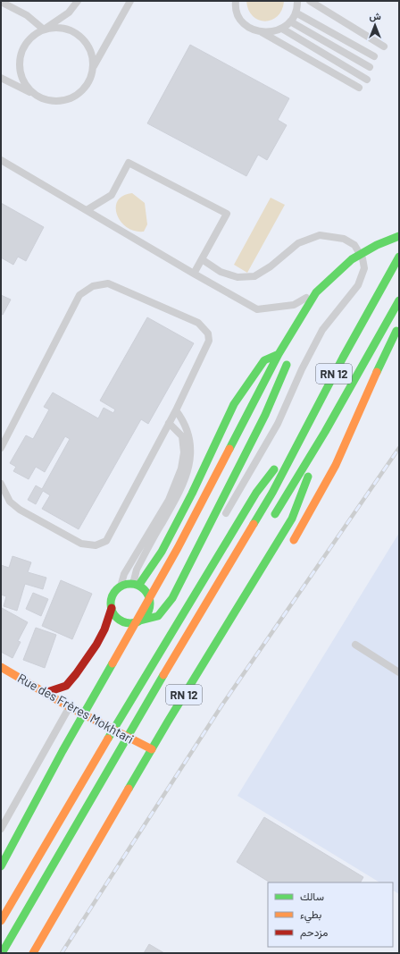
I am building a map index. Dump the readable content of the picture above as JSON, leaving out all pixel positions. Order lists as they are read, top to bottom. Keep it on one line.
{"streets":{"main road":["RN 12","Rue des Frères Mokhtari"]},"crossings":[["RN 12","Rue des Frères Mokhtari"]],"legend":["سالك","بطيء","مزدحم"],"north":"top"}
